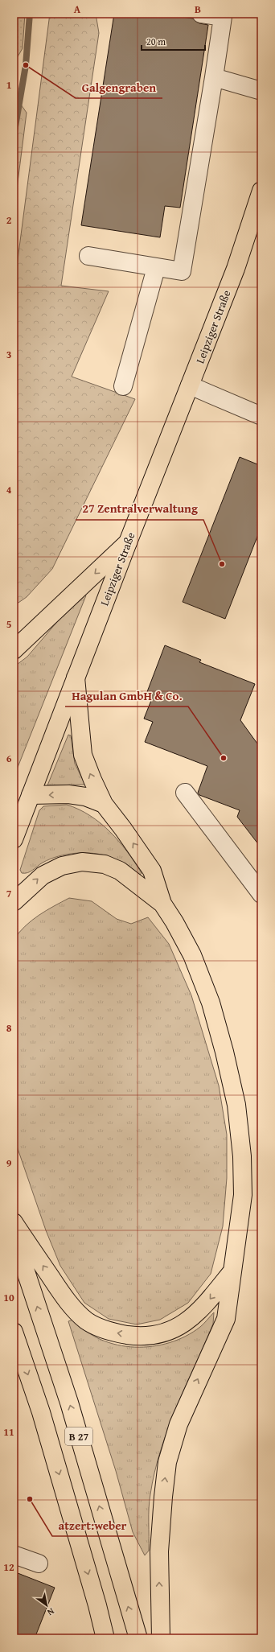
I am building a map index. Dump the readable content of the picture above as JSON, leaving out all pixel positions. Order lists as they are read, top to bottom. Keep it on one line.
{"streets":{"main road":["Leipziger Straße","B 27"]},"places":["Galgengraben","27 Zentralverwaltung","Hagulan GmbH & Co.","atzert:weber"],"scale_bar":"20 m","north":"bottom right","grid":{"columns":["A","B"],"rows":["1","2","3","4","5","6","7","8","9","10","11","12"]}}
